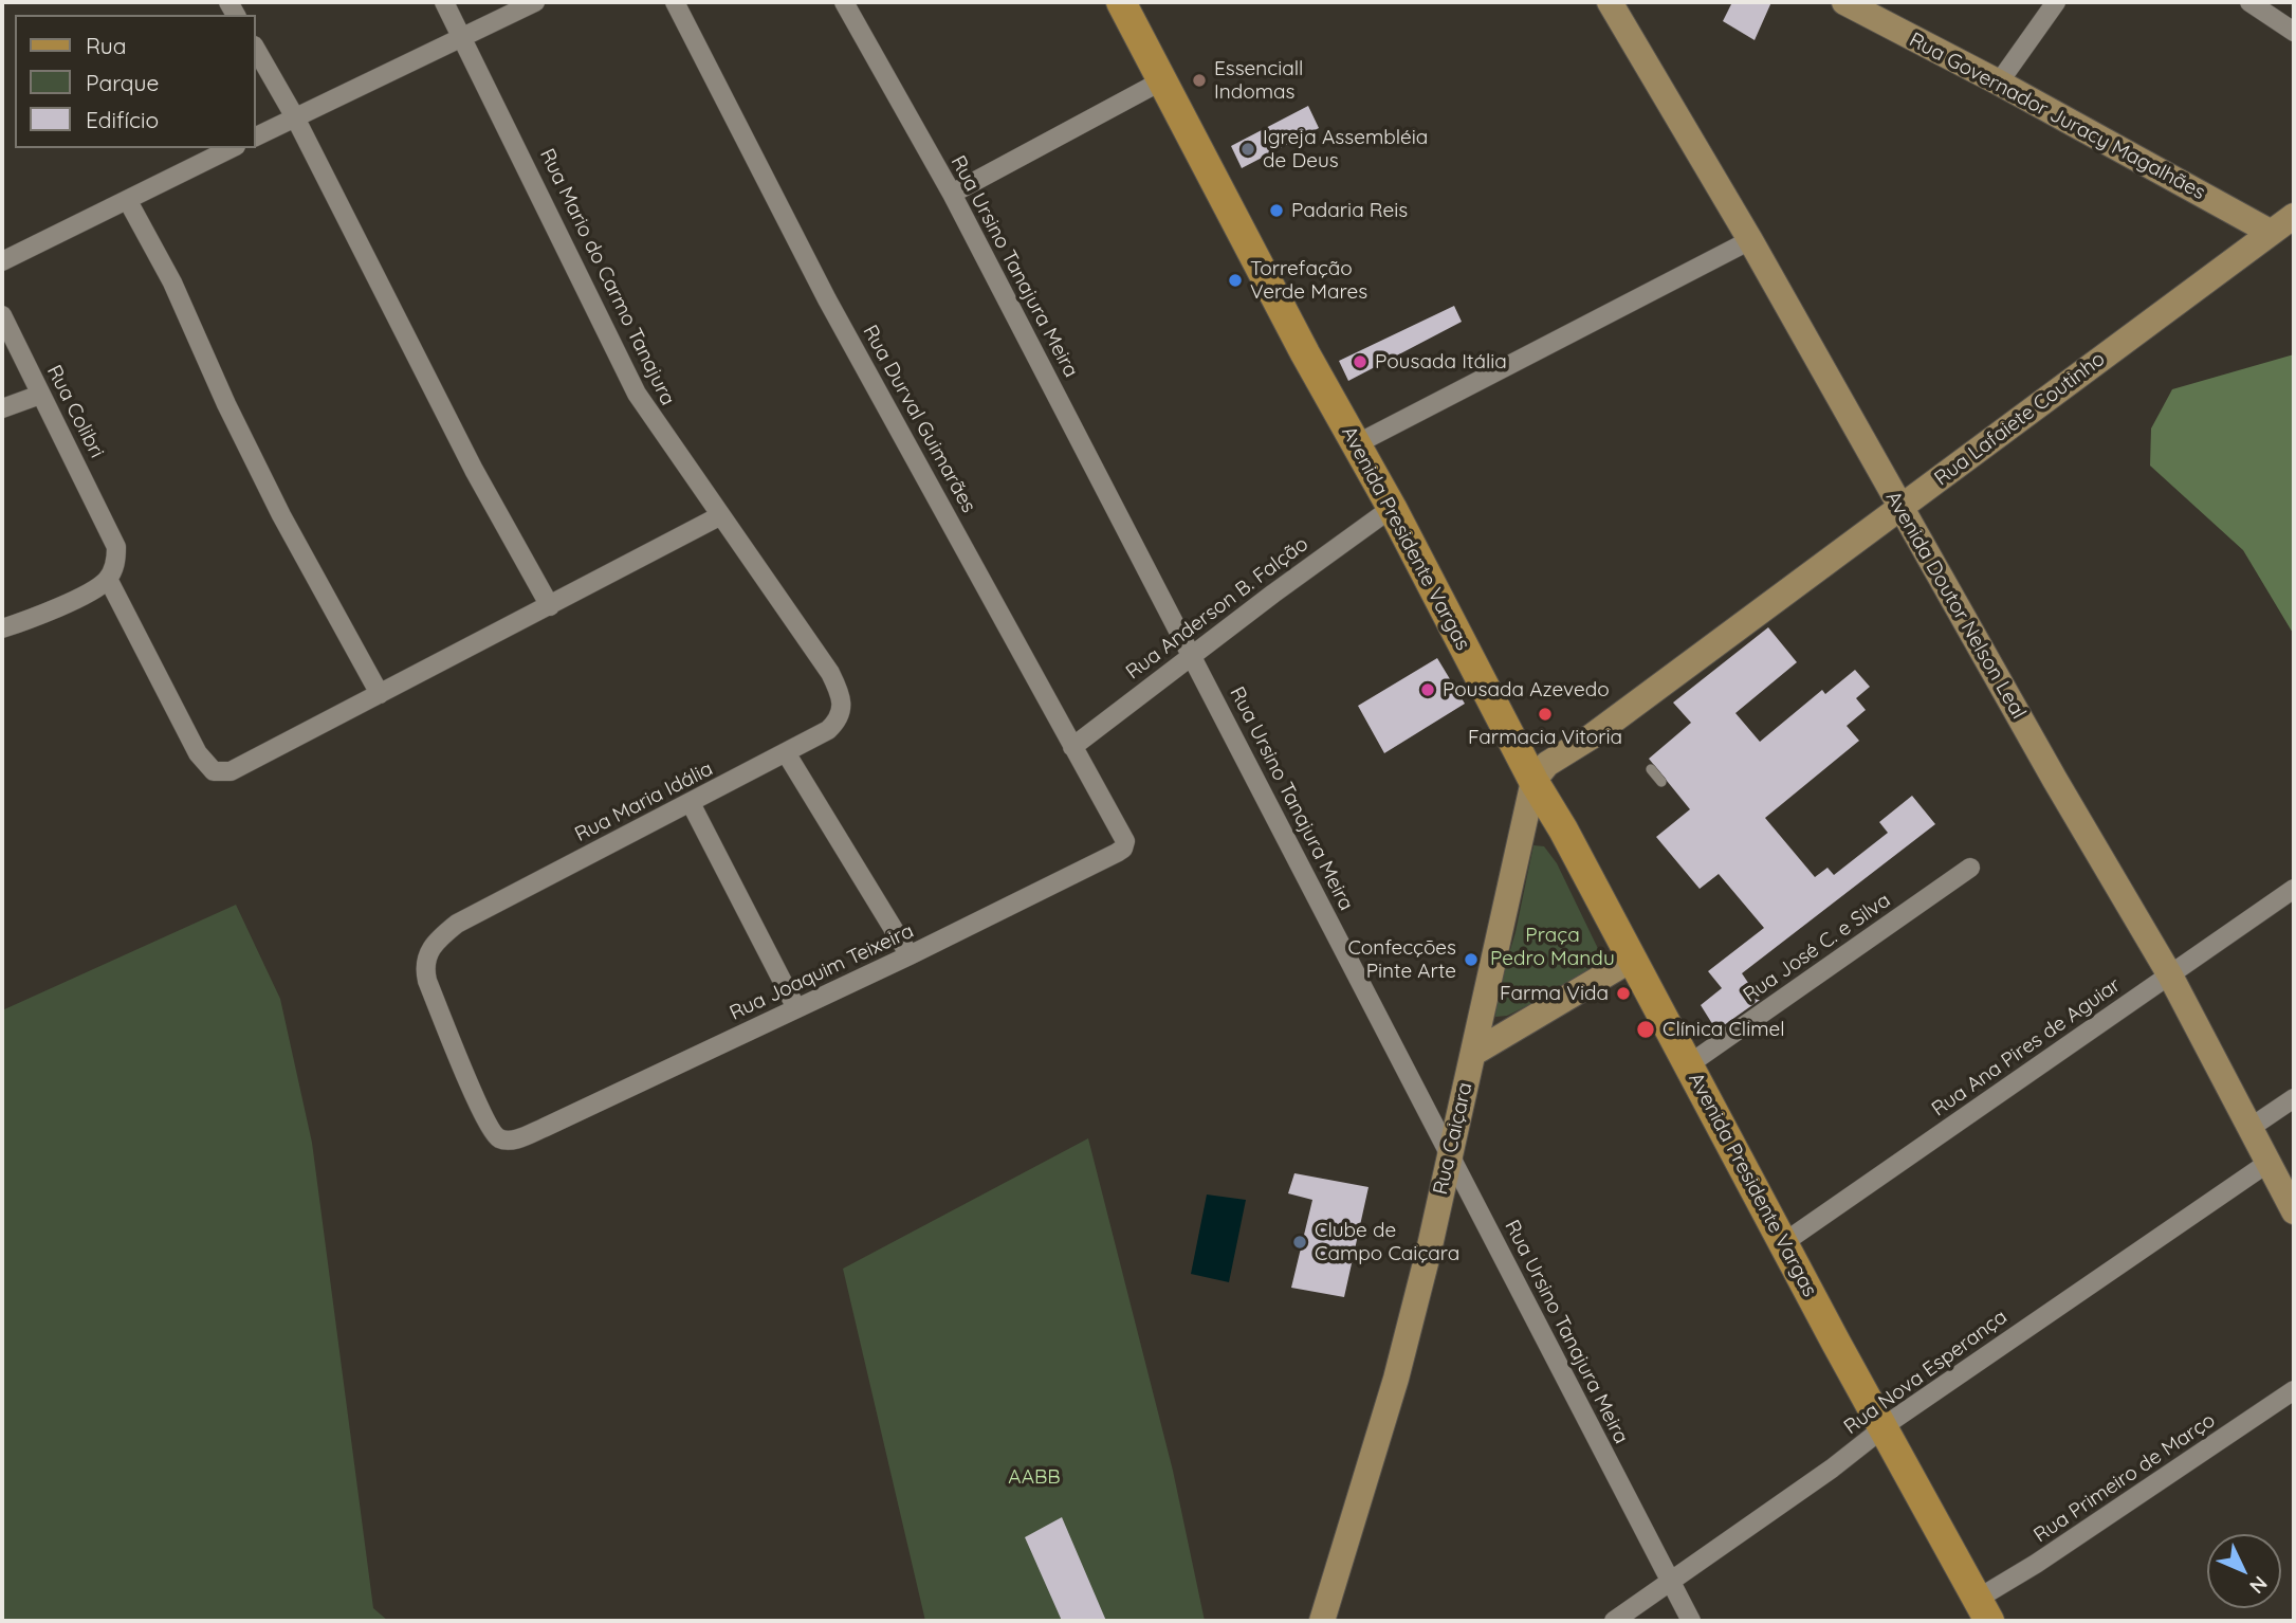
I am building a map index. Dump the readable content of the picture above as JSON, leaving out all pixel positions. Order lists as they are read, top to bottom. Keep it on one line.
{"streets":{"main road":["Avenida Presidente Vargas"],"street":["Rua Governador Juracy Magalhães","Rua Ursino Tanajura Meira","Rua Mario do Carmo Tanajura","Rua Colibri","Rua Durval Guimarães","Rua Lafaiete Coutinho","Avenida Doutor Nelson Leal","Rua Anderson B. Falção","Rua Maria Idália","Rua José C. e Silva","Rua Joaquim Teixeira","Rua Ana Pires de Aguiar","Rua Caiçara","Rua Nova Esperança","Rua Primeiro de Março"]},"crossings":[["Rua Governador Juracy Magalhães","Rua Lafaiete Coutinho"],["Rua Ursino Tanajura Meira","Rua Anderson B. Falção"],["Rua Ursino Tanajura Meira","Rua Caiçara"],["Rua Ursino Tanajura Meira","Rua Nova Esperança"],["Rua Mario do Carmo Tanajura","Rua Maria Idália"],["Rua Durval Guimarães","Rua Anderson B. Falção"],["Rua Durval Guimarães","Rua Joaquim Teixeira"],["Rua Lafaiete Coutinho","Avenida Presidente Vargas"],["Rua Lafaiete Coutinho","Avenida Doutor Nelson Leal"],["Rua Lafaiete Coutinho","Rua Caiçara"],["Avenida Presidente Vargas","Rua Anderson B. Falção"],["Avenida Presidente Vargas","Rua José C. e Silva"],["Avenida Presidente Vargas","Rua Ana Pires de Aguiar"],["Avenida Presidente Vargas","Rua Caiçara"],["Avenida Presidente Vargas","Rua Nova Esperança"],["Avenida Presidente Vargas","Rua Primeiro de Março"],["Avenida Doutor Nelson Leal","Rua Ana Pires de Aguiar"],["Avenida Doutor Nelson Leal","Rua Nova Esperança"],["Rua Maria Idália","Rua Joaquim Teixeira"]],"parks":["Praça Pedro Mandu","AABB"],"places":["Essenciall Indomas","Igreja Assembléia de Deus","Padaria Reis","Torrefação Verde Mares","Pousada Itália","Pousada Azevedo","Farmacia Vitoria","Confecções Pinte Arte","Farma Vida","Clínica Climel","Clube de Campo Caiçara"],"legend":["Rua","Parque","Edifício"],"north":"bottom right"}
